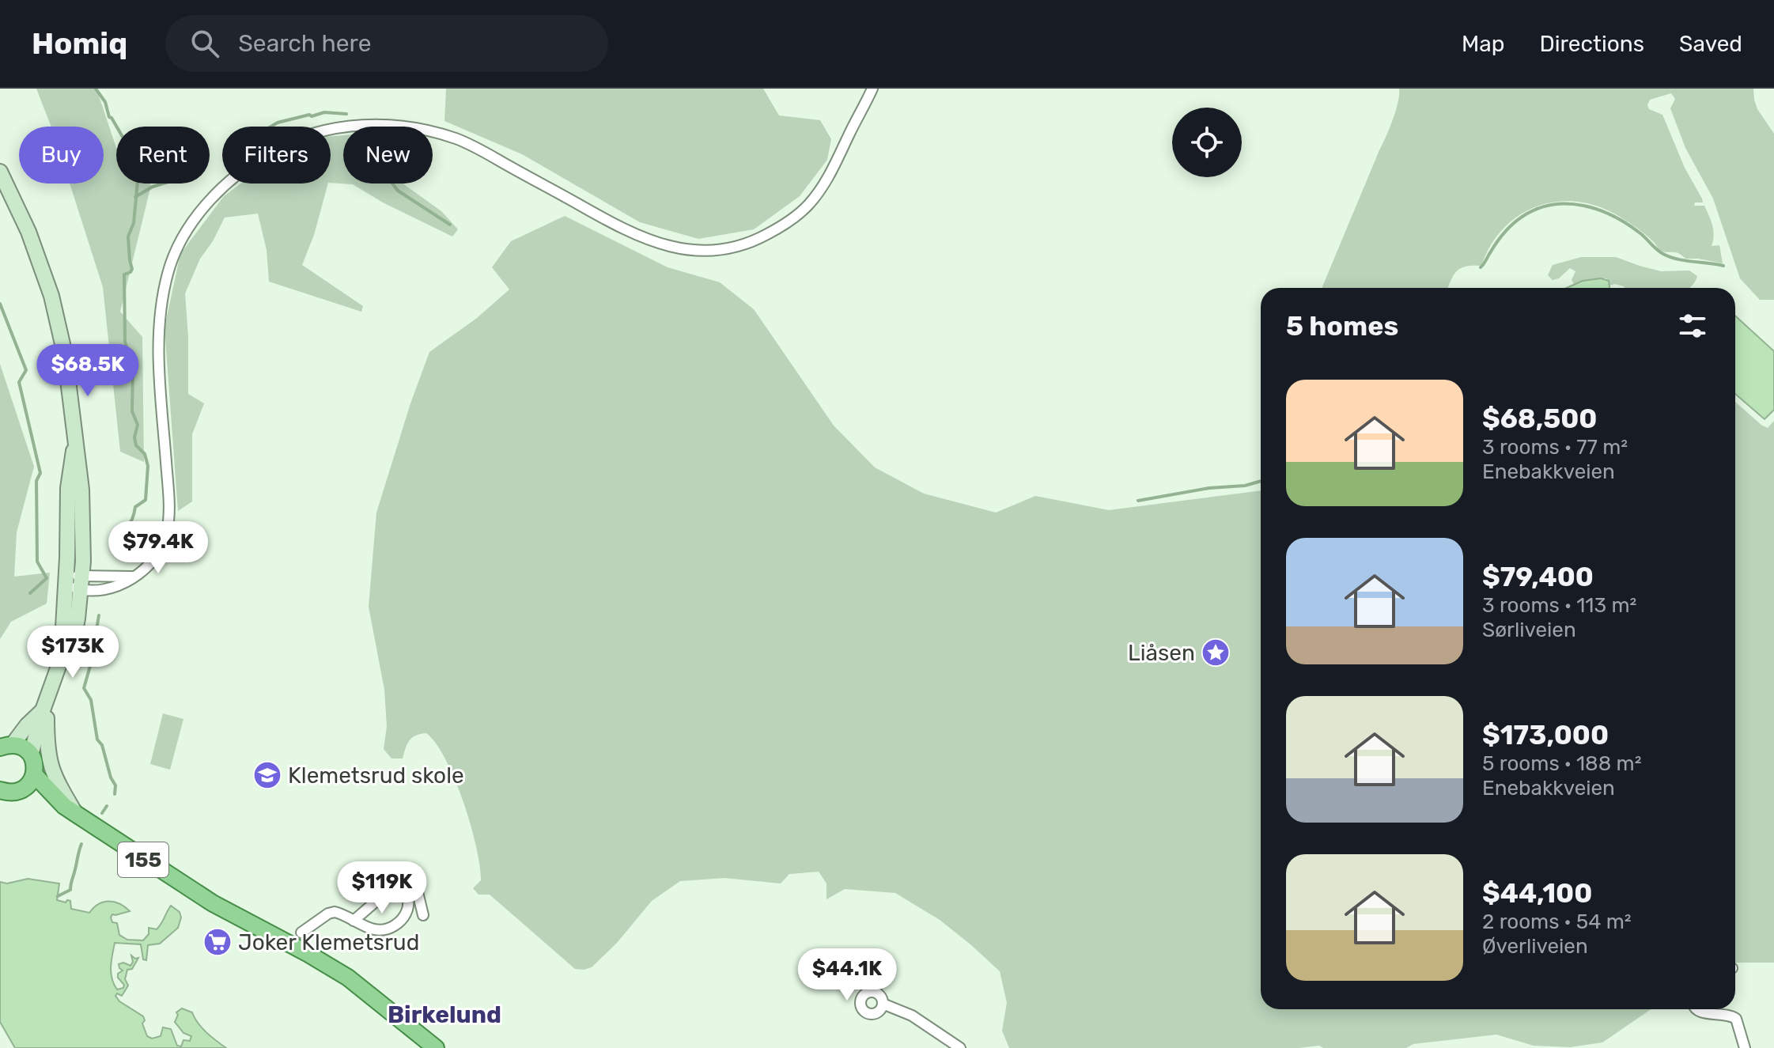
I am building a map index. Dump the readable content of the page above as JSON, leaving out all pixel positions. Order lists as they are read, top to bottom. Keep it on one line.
{"streets":{"main road":["155"]},"districts":["Birkelund"],"places":{"place":["Liåsen"],"school or university":["Klemetsrud skole"],"supermarket":["Joker Klemetsrud"]},"page":{"header":"Homiq","search":"Search here","nav":["Map","Directions","Saved"],"chip":["Buy","Rent","Filters","New"],"heading":"5 homes","price":["$68.5K","$79.4K","$173K","$119K","$44.1K"],"list":[{"name":"$68,500","note":"3 rooms · 77 m² · Enebakkveien"},{"name":"$79,400","note":"3 rooms · 113 m² · Sørliveien"},{"name":"$173,000","note":"5 rooms · 188 m² · Enebakkveien"},{"name":"$44,100","note":"2 rooms · 54 m² · Øverliveien"}]}}
